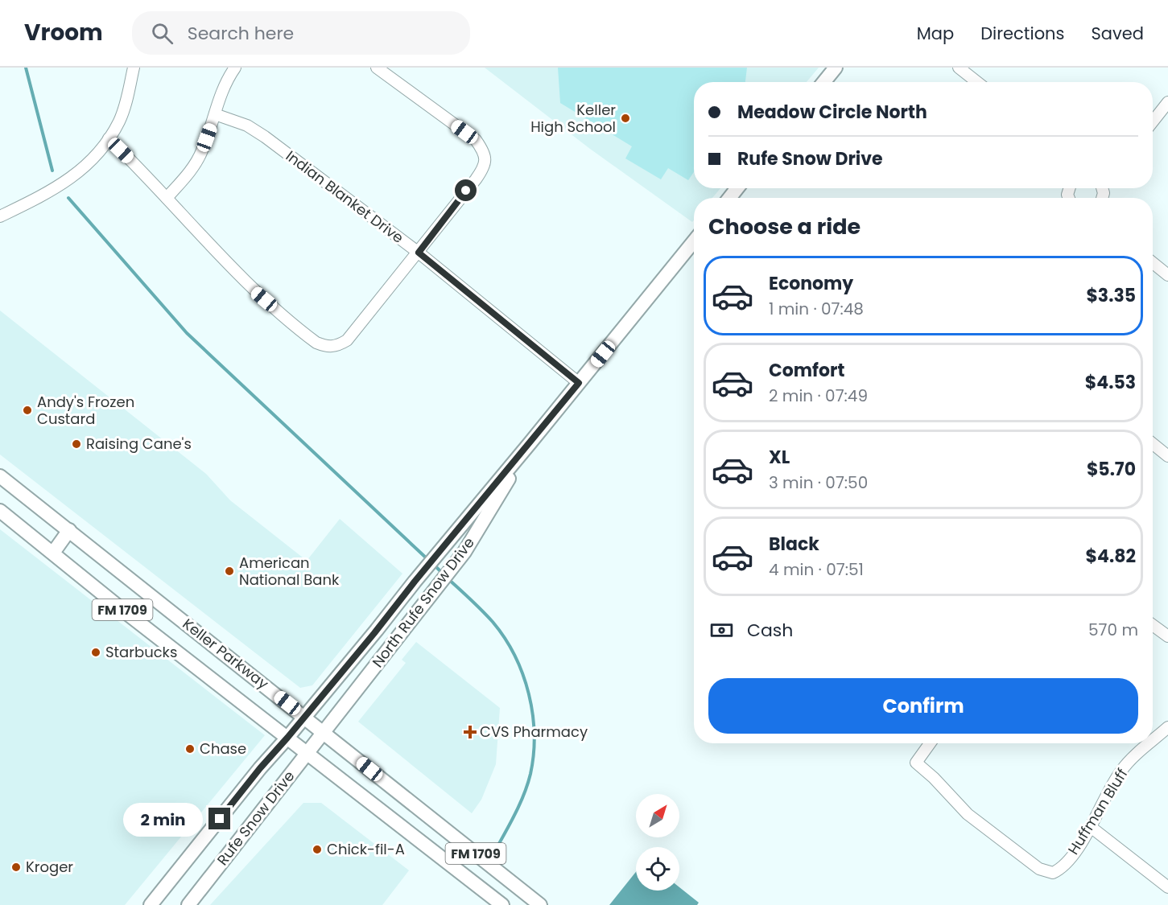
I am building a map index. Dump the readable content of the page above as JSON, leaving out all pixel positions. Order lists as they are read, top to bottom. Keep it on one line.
{"streets":{"main road":["North Rufe Snow Drive","FM 1709","Keller Parkway","Rufe Snow Drive"],"street":["Indian Blanket Drive","Huffman Bluff"]},"crossings":[["Indian Blanket Drive","North Rufe Snow Drive"],["North Rufe Snow Drive","Keller Parkway"],["North Rufe Snow Drive","Rufe Snow Drive"],["Keller Parkway","Rufe Snow Drive"]],"places":{"other":["Keller High School","Andy's Frozen Custard","Raising Cane's","American National Bank","Starbucks","Chase","Chick-fil-A","Kroger"],"health":["CVS Pharmacy"]},"north":"top right","page":{"header":"Vroom","search":"Search here","nav":["Map","Directions","Saved"],"banner":["Meadow Circle North","Rufe Snow Drive"],"heading":"Choose a ride","list":[{"name":"Economy","note":"1 min · 07:48","value":"$3.35"},{"name":"Comfort","note":"2 min · 07:49","value":"$4.53"},{"name":"XL","note":"3 min · 07:50","value":"$5.70"},{"name":"Black","note":"4 min · 07:51","value":"$4.82"}],"pay":["Cash","570 m"],"buttons":"Confirm","bubble":"2 min"}}
